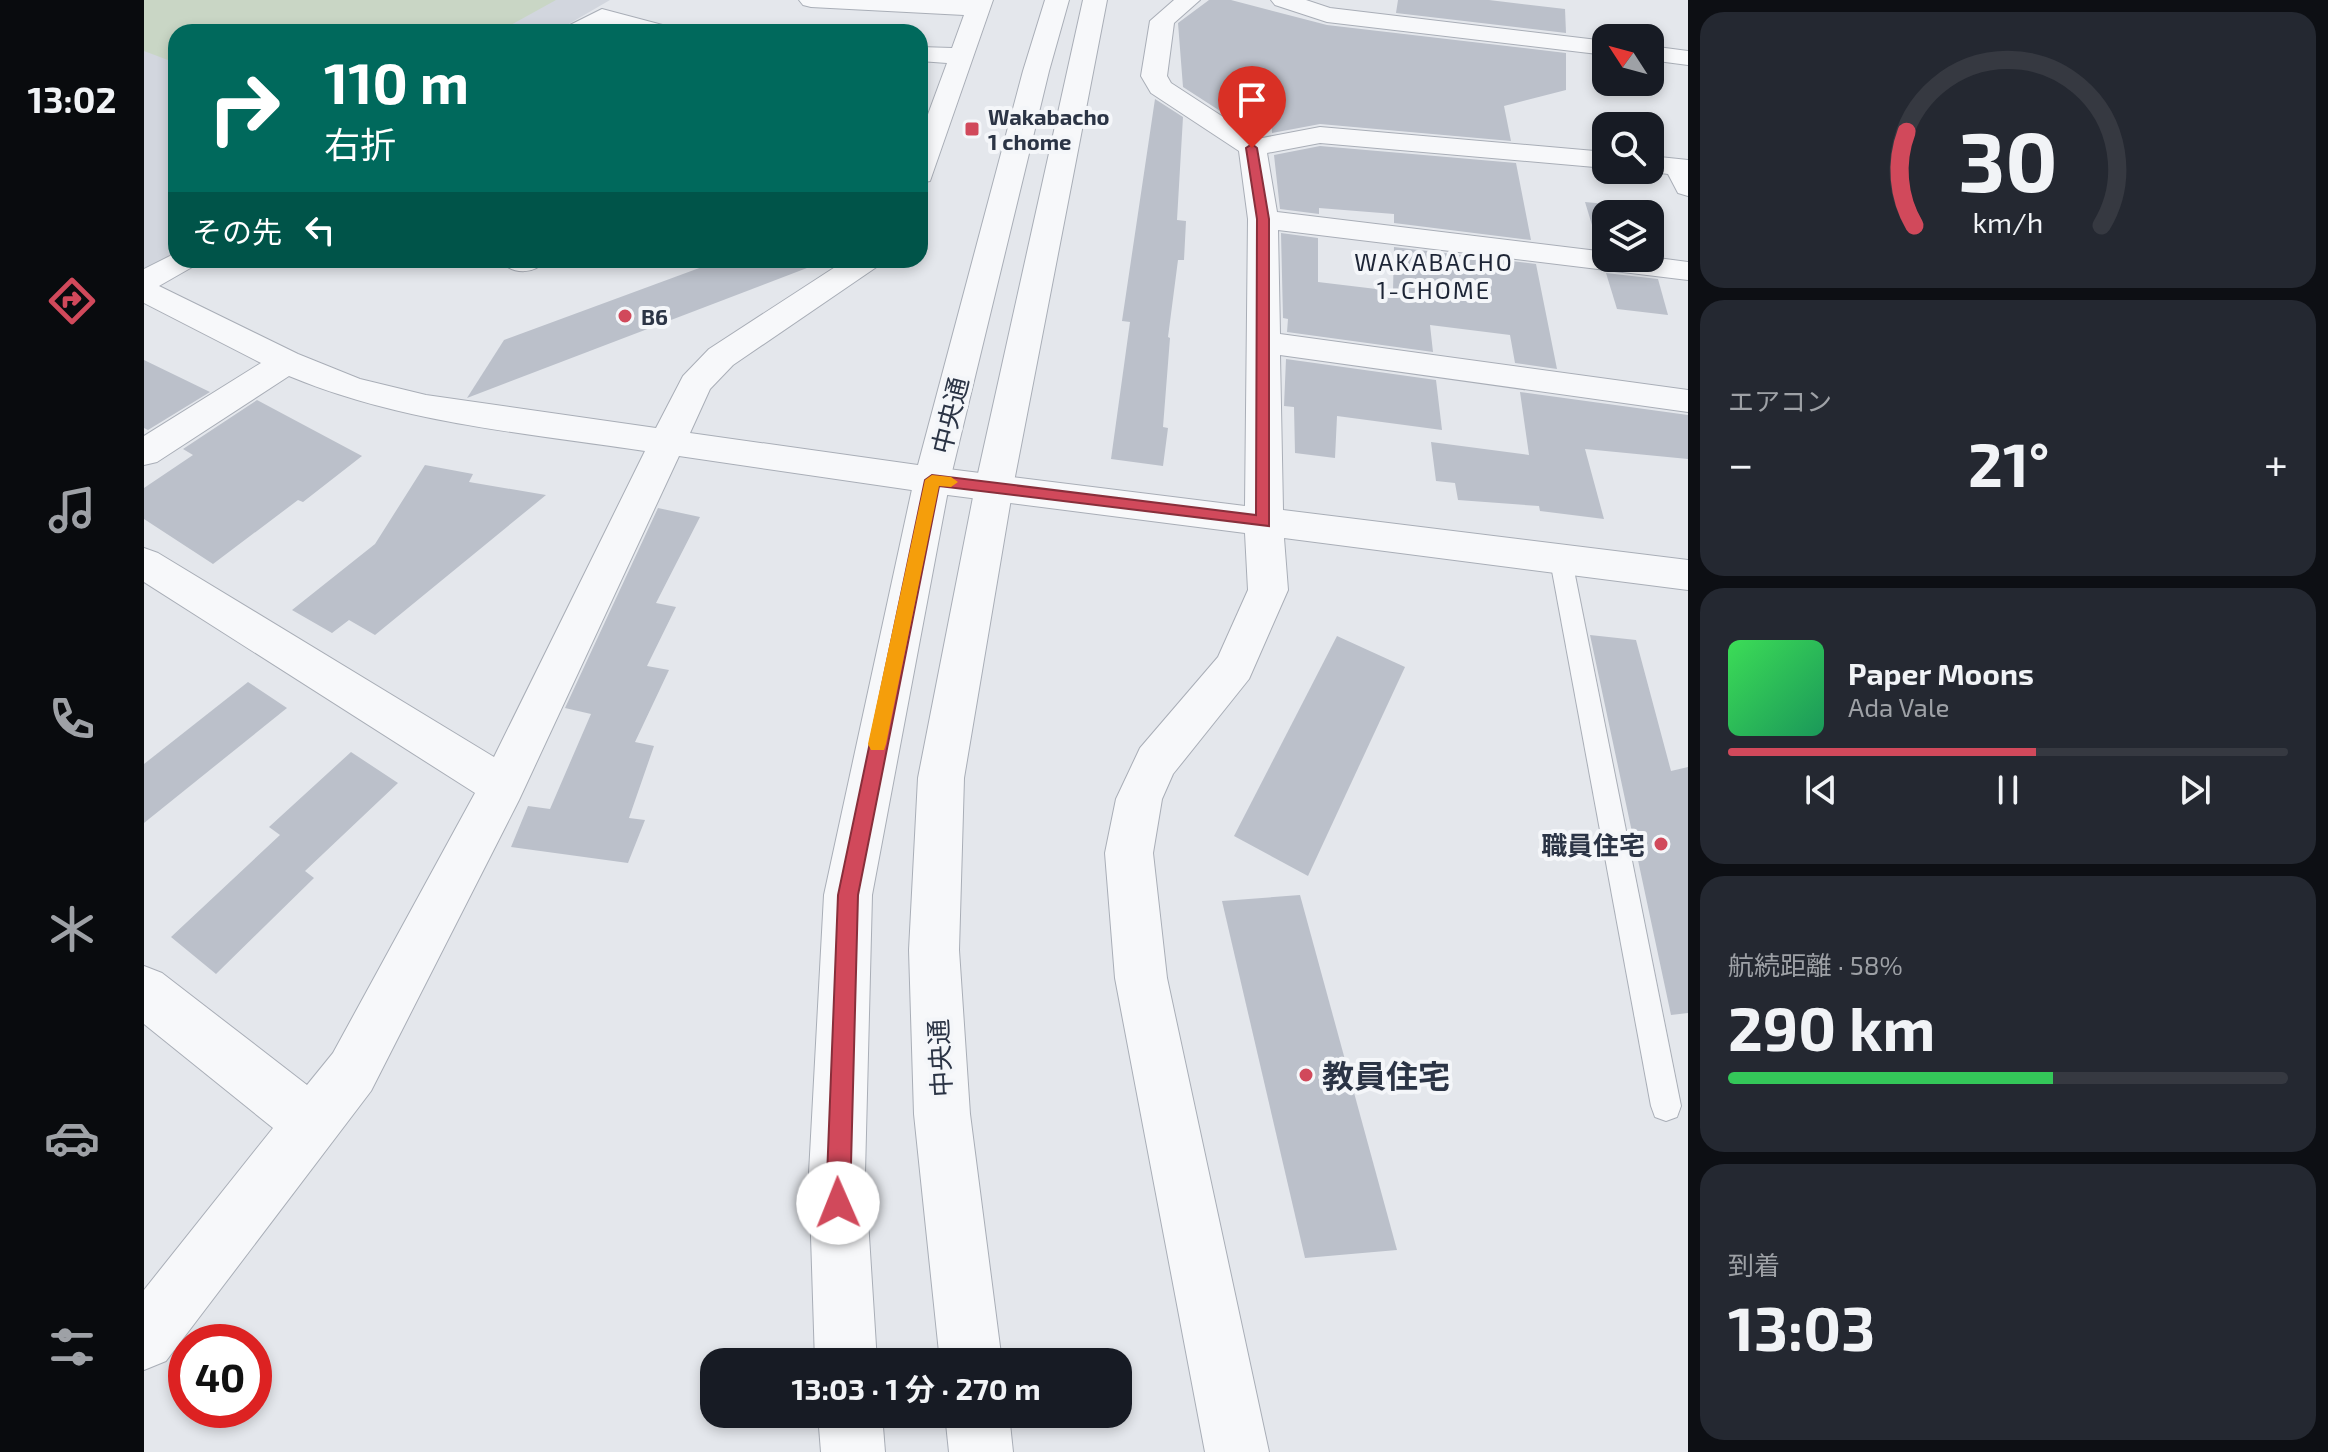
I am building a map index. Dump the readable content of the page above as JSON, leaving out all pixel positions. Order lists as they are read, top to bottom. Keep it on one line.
{"streets":{"street":["中央通"]},"districts":["WAKABACHO 1-CHOME"],"places":{"transit":["Wakabacho 1 chome"],"other":["B6","職員住宅","教員住宅"]},"north":"top left","page":{"tabs":"13:02","turn":["110 m","右折"],"then":"その先","tile":["エアコン",["航続距離 · 58%","290 km"],["到着","13:03"]],"heat":["−","21°","+"],"song":["Paper Moons","Ada Vale"],"limit":"40","trip":"13:03 · 1 分 · 270 m","gauge":["30","km/h"]}}
